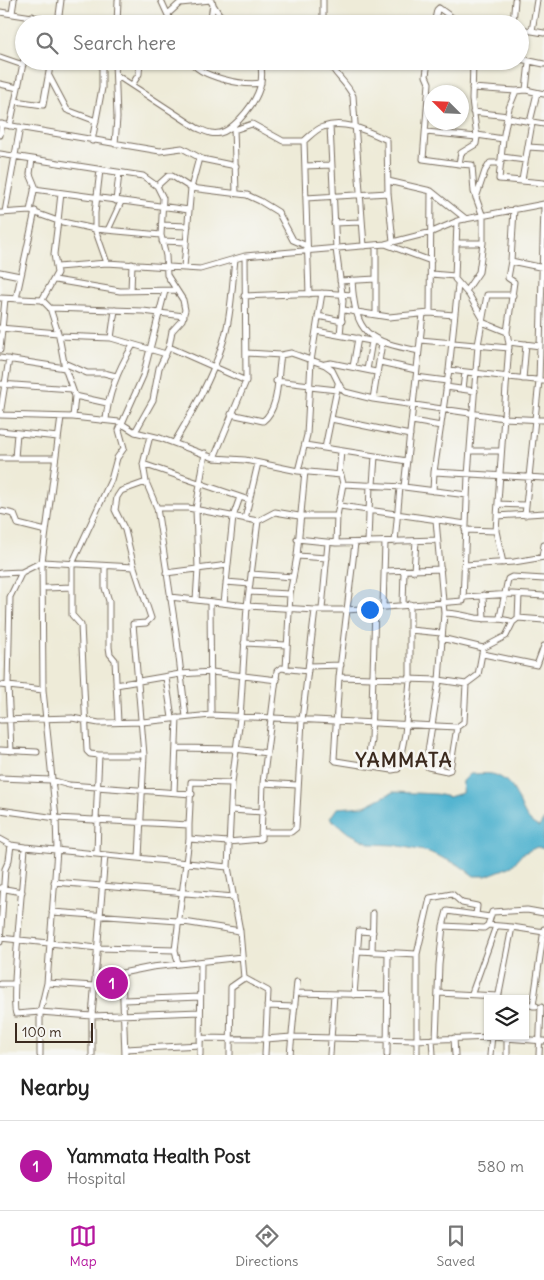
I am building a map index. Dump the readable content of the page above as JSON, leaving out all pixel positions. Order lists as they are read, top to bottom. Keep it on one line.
{"districts":["YAMMATA"],"scale_bar":"100 m","north":"top left","page":{"search":"Search here","pins":"1","scale":"100 m","heading":"Nearby","list":[{"mark":"1","name":"Yammata Health Post","note":"Hospital","value":"580 m"}],"nav":["Map","Directions","Saved"]}}
